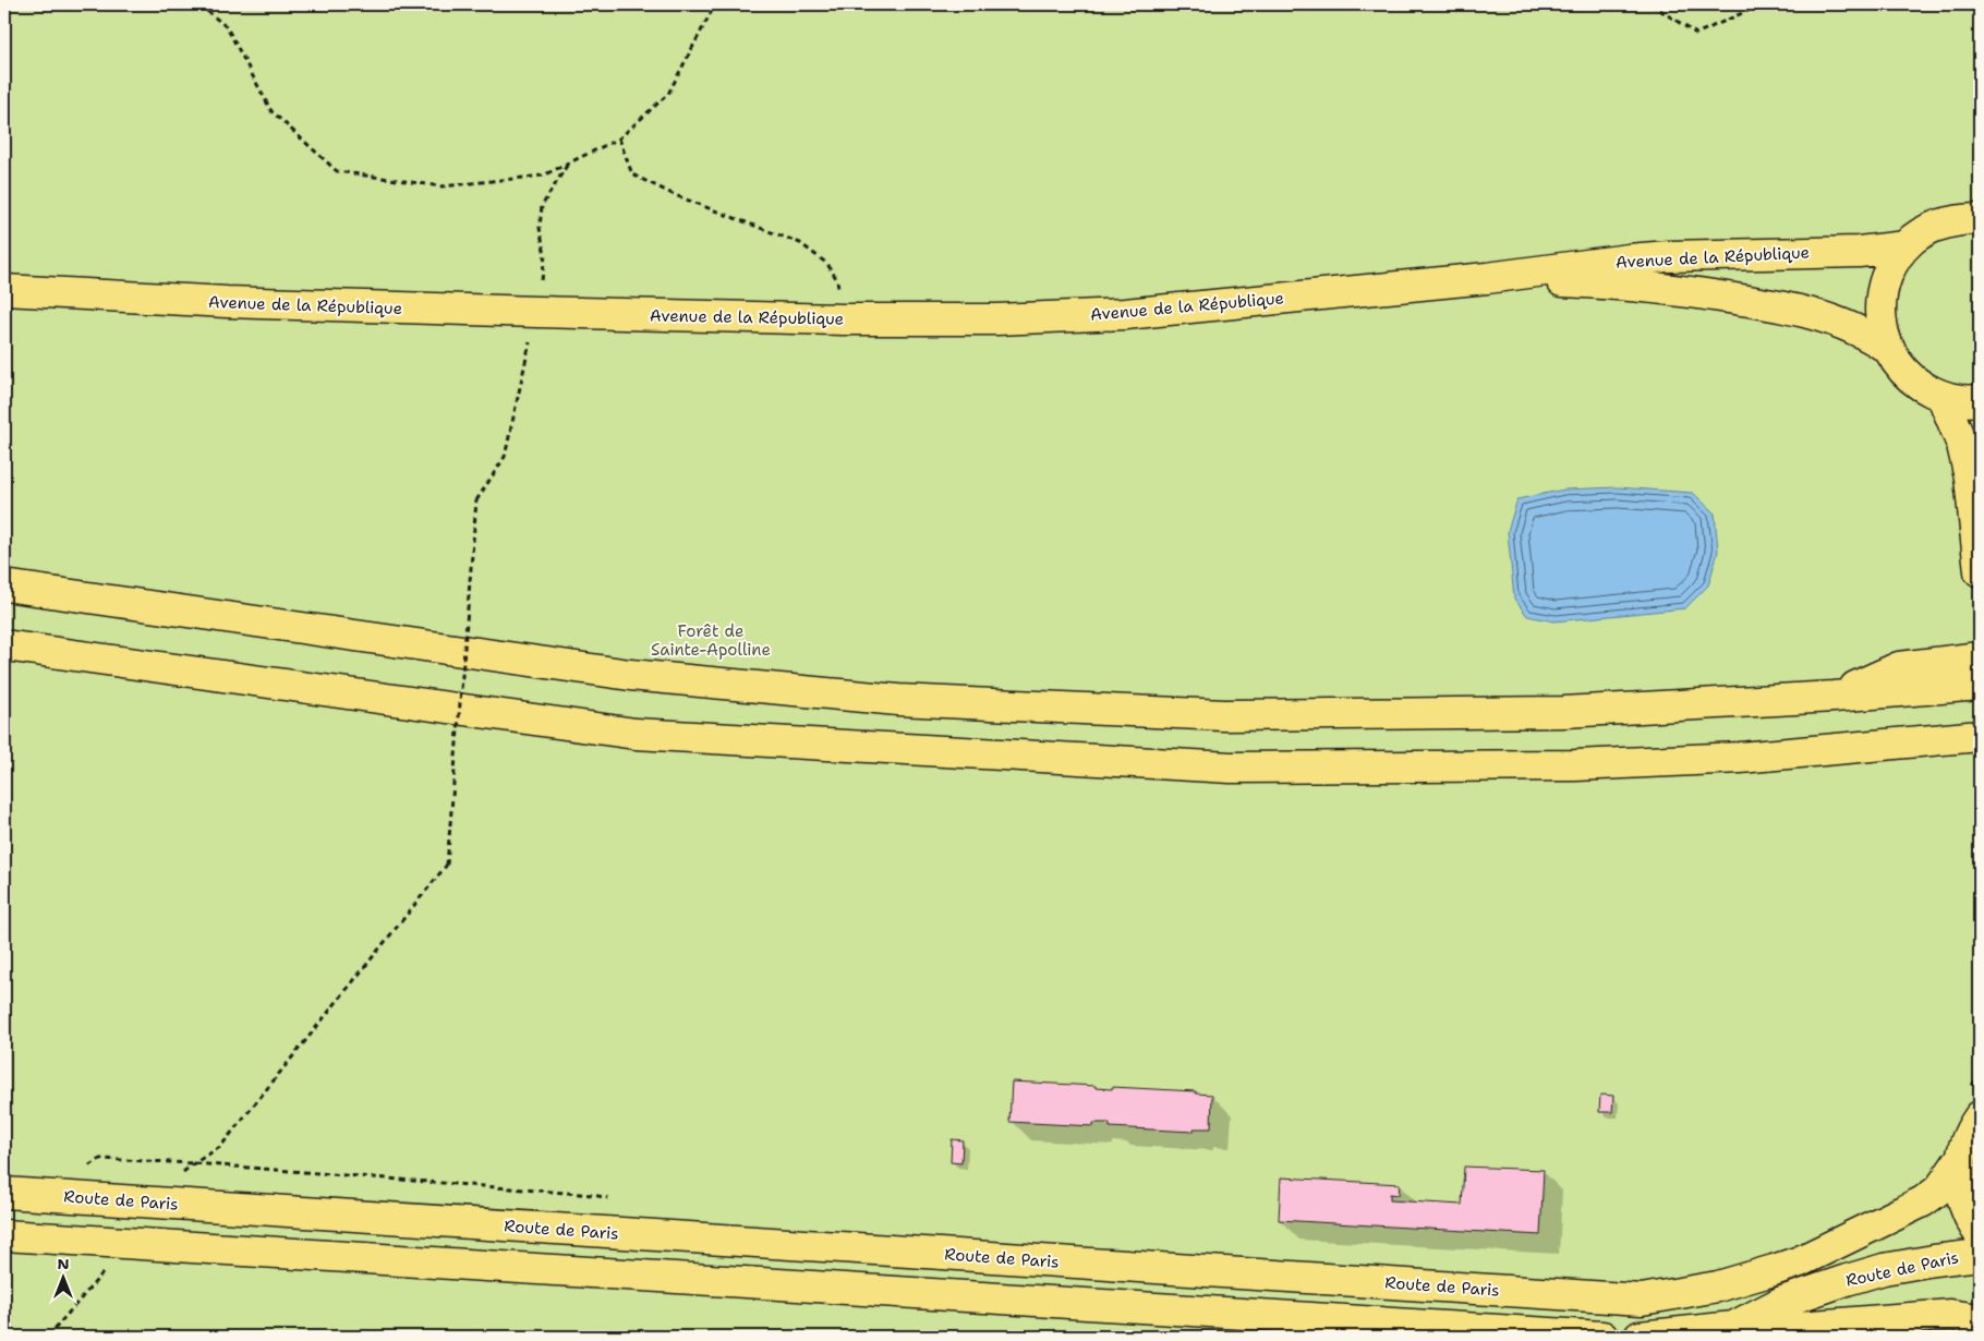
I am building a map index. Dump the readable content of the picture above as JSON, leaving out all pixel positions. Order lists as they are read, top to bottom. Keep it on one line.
{"streets":{"main road":["Avenue de la République","Route de Paris"]},"parks":["Forêt de Sainte-Apolline"],"north":"top"}
